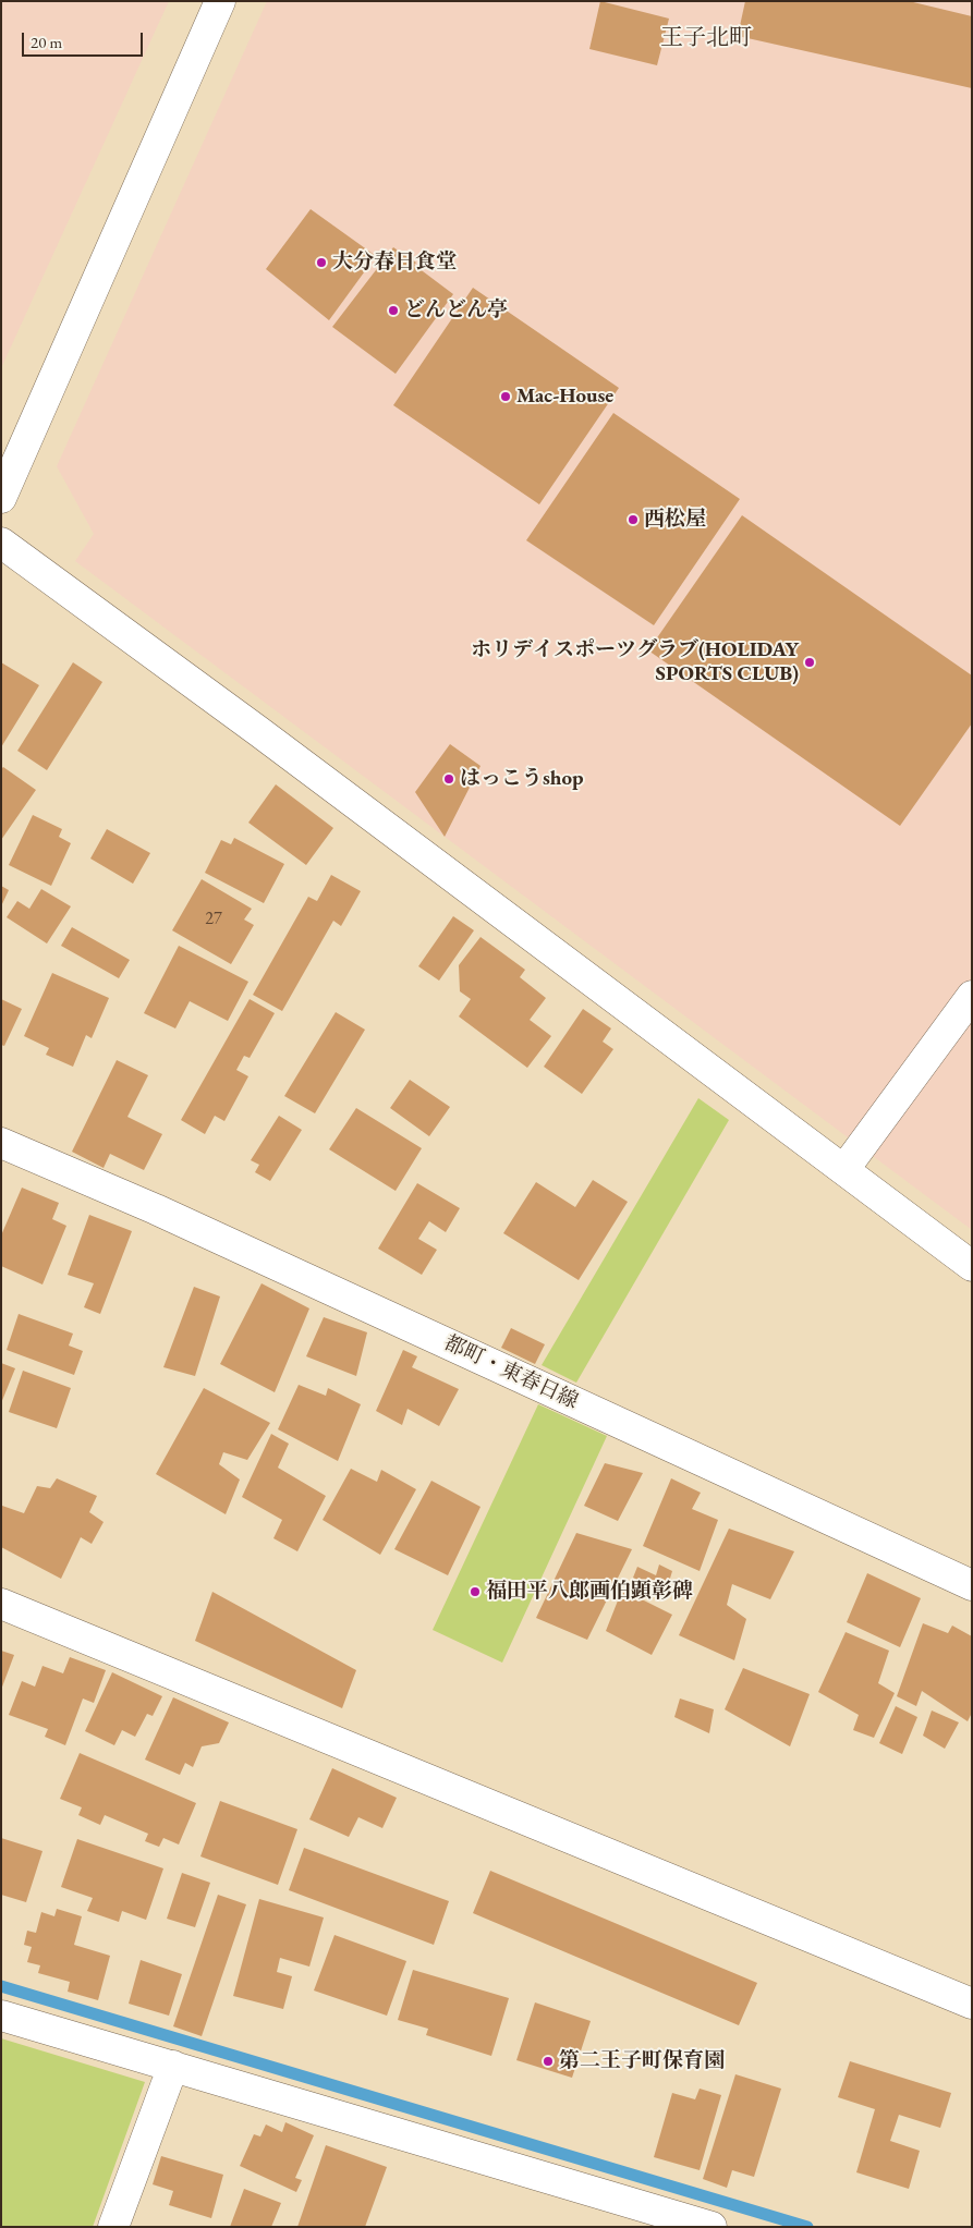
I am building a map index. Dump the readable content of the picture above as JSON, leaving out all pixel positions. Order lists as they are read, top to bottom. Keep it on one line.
{"streets":{"street":["都町・東春日線"]},"districts":["王子北町"],"places":["大分春日食堂","どんどん亭","Mac-House","西松屋","ホリデイスポーツグラブ(HOLIDAY SPORTS CLUB)","はっこうshop","福田平八郎画伯顕彰碑","第二王子町保育園"],"house_numbers":["27"],"scale_bar":"20 m"}
